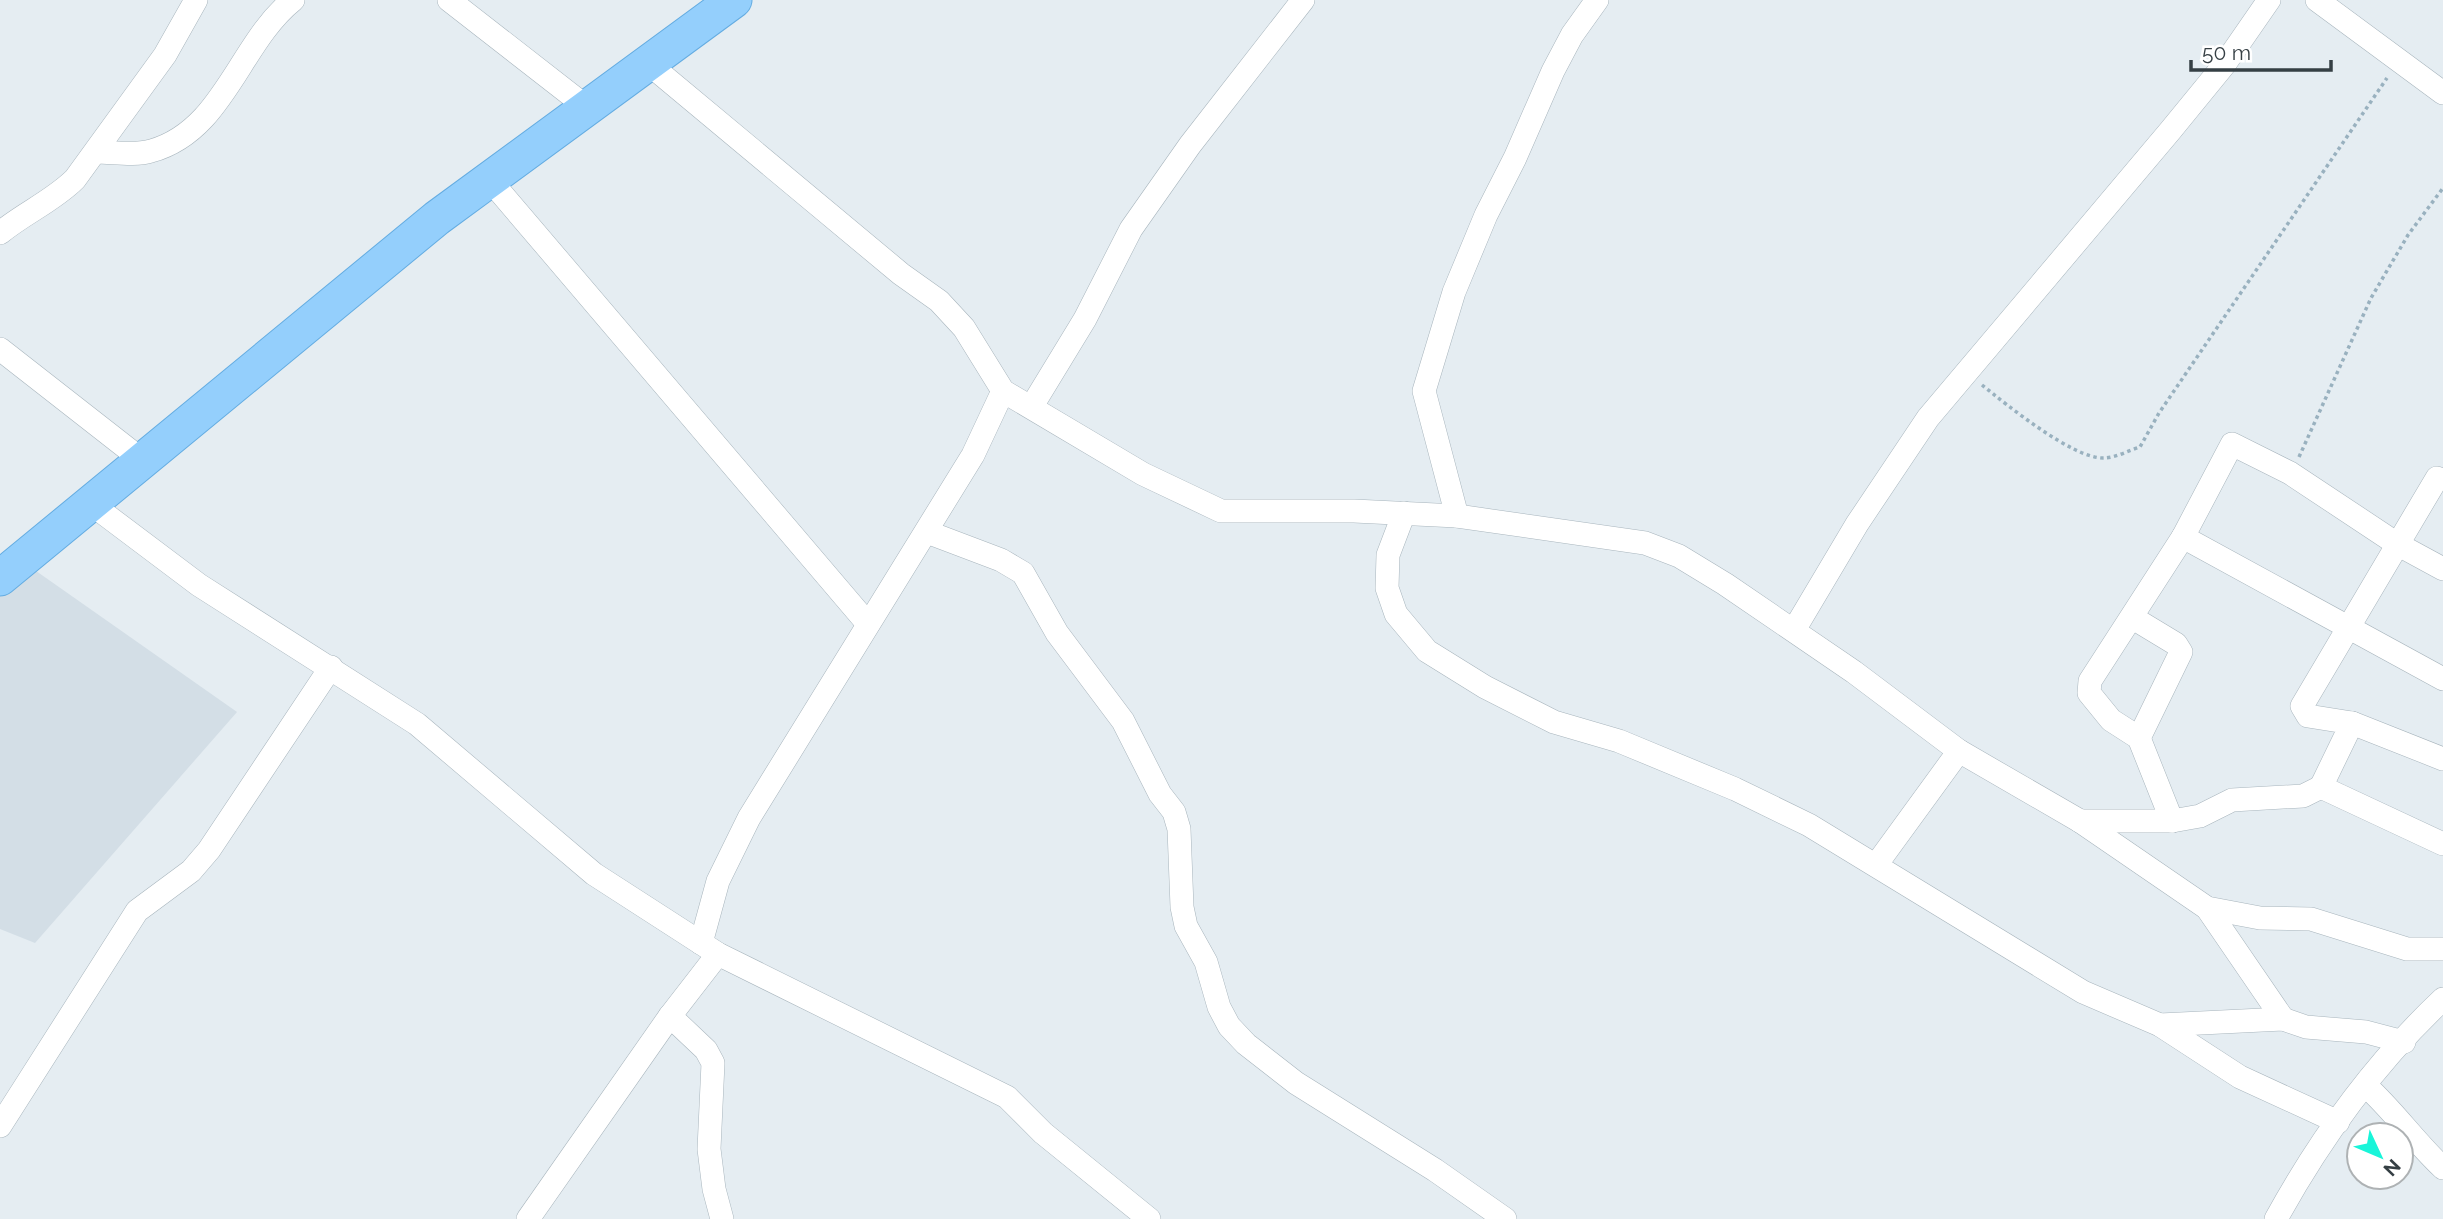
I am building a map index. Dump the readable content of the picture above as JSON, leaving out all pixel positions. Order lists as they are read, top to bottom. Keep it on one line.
{"scale_bar":"50 m","north":"bottom right"}
